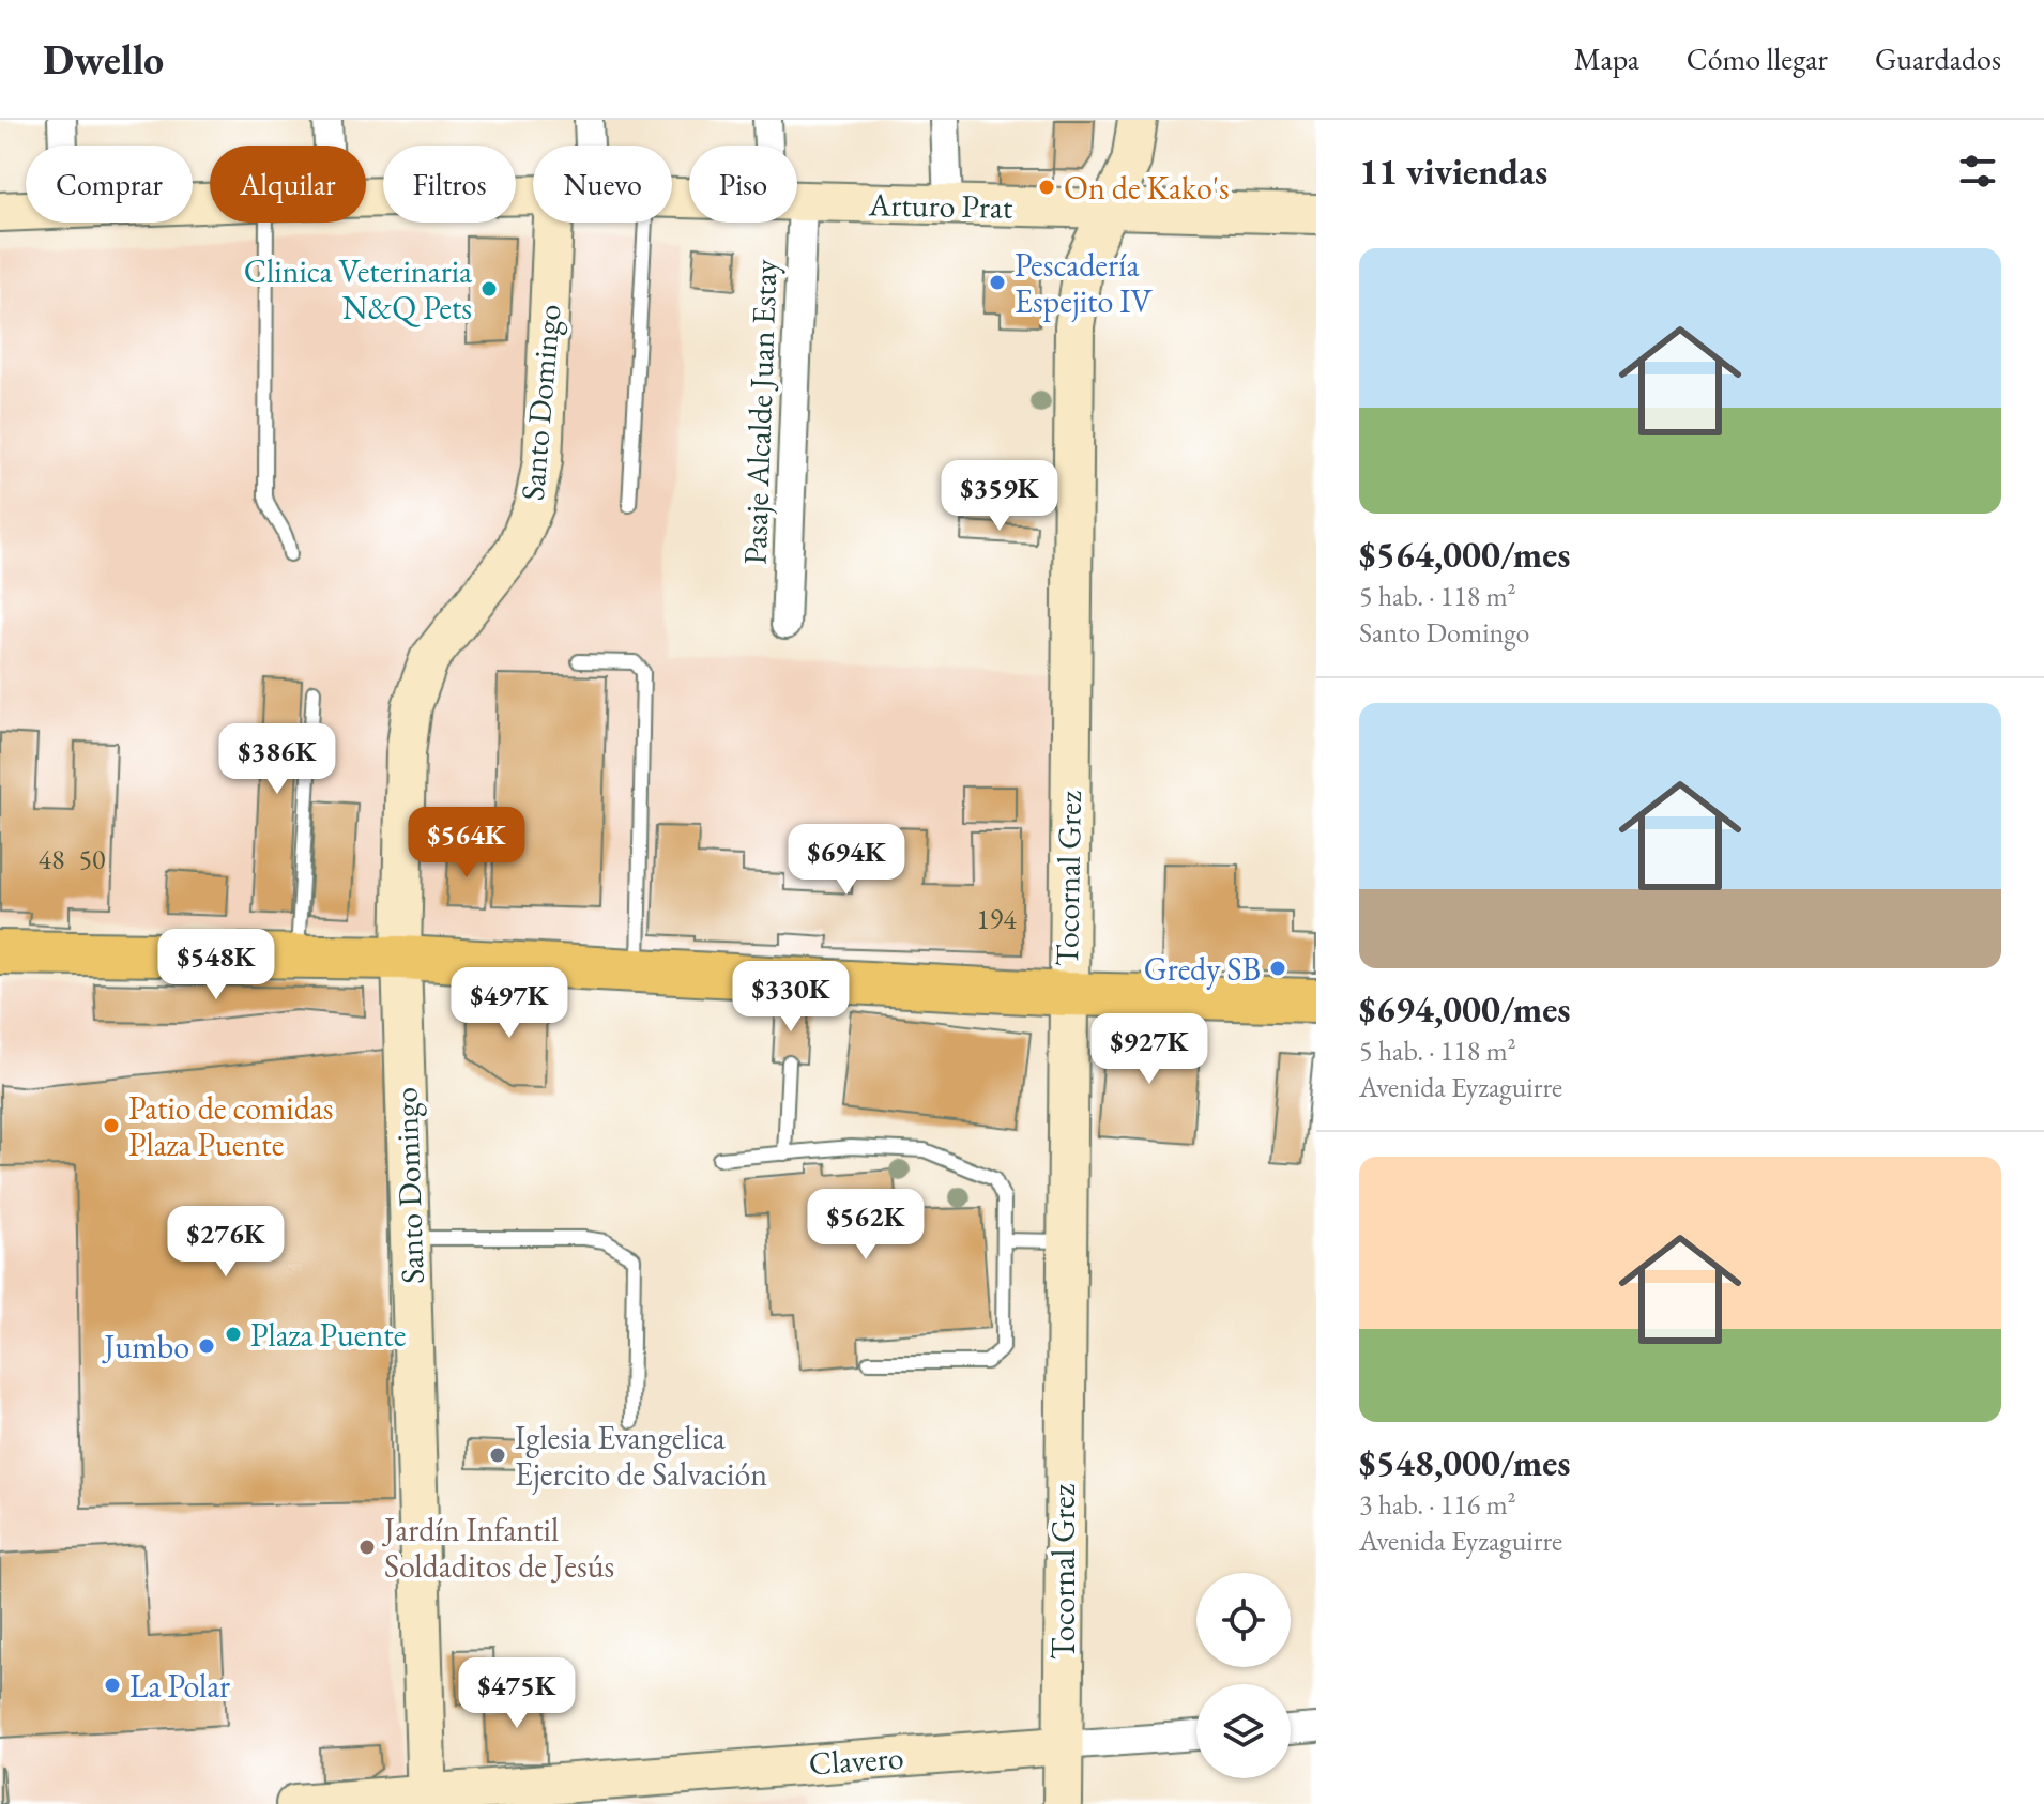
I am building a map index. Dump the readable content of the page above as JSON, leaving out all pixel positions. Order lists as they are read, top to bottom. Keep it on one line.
{"streets":{"street":["Arturo Prat","Santo Domingo","Pasaje Alcalde Juan Estay","Tocornal Grez","Clavero"]},"crossings":[["Arturo Prat","Tocornal Grez"],["Santo Domingo","Clavero"],["Tocornal Grez","Clavero"]],"places":["On de Kako's","Pescadería Espejito IV","Clinica Veterinaria N&Q Pets","Gredy SB","Patio de comidas Plaza Puente","Plaza Puente","Jumbo","Iglesia Evangelica Ejercito de Salvación","Jardín Infantil Soldaditos de Jesús","La Polar"],"house_numbers":["48","50","194"],"page":{"header":"Dwello","nav":["Mapa","Cómo llegar","Guardados"],"heading":"11 viviendas","chip":["Comprar","Alquilar","Filtros","Nuevo","Piso"],"list":[{"name":"$564,000/mes","note":"5 hab. · 118 m² · Santo Domingo"},{"name":"$694,000/mes","note":"5 hab. · 118 m² · Avenida Eyzaguirre"},{"name":"$548,000/mes","note":"3 hab. · 116 m² · Avenida Eyzaguirre"}],"price":["$359K","$386K","$564K","$694K","$548K","$330K","$497K","$927K","$562K","$276K","$475K"]}}
